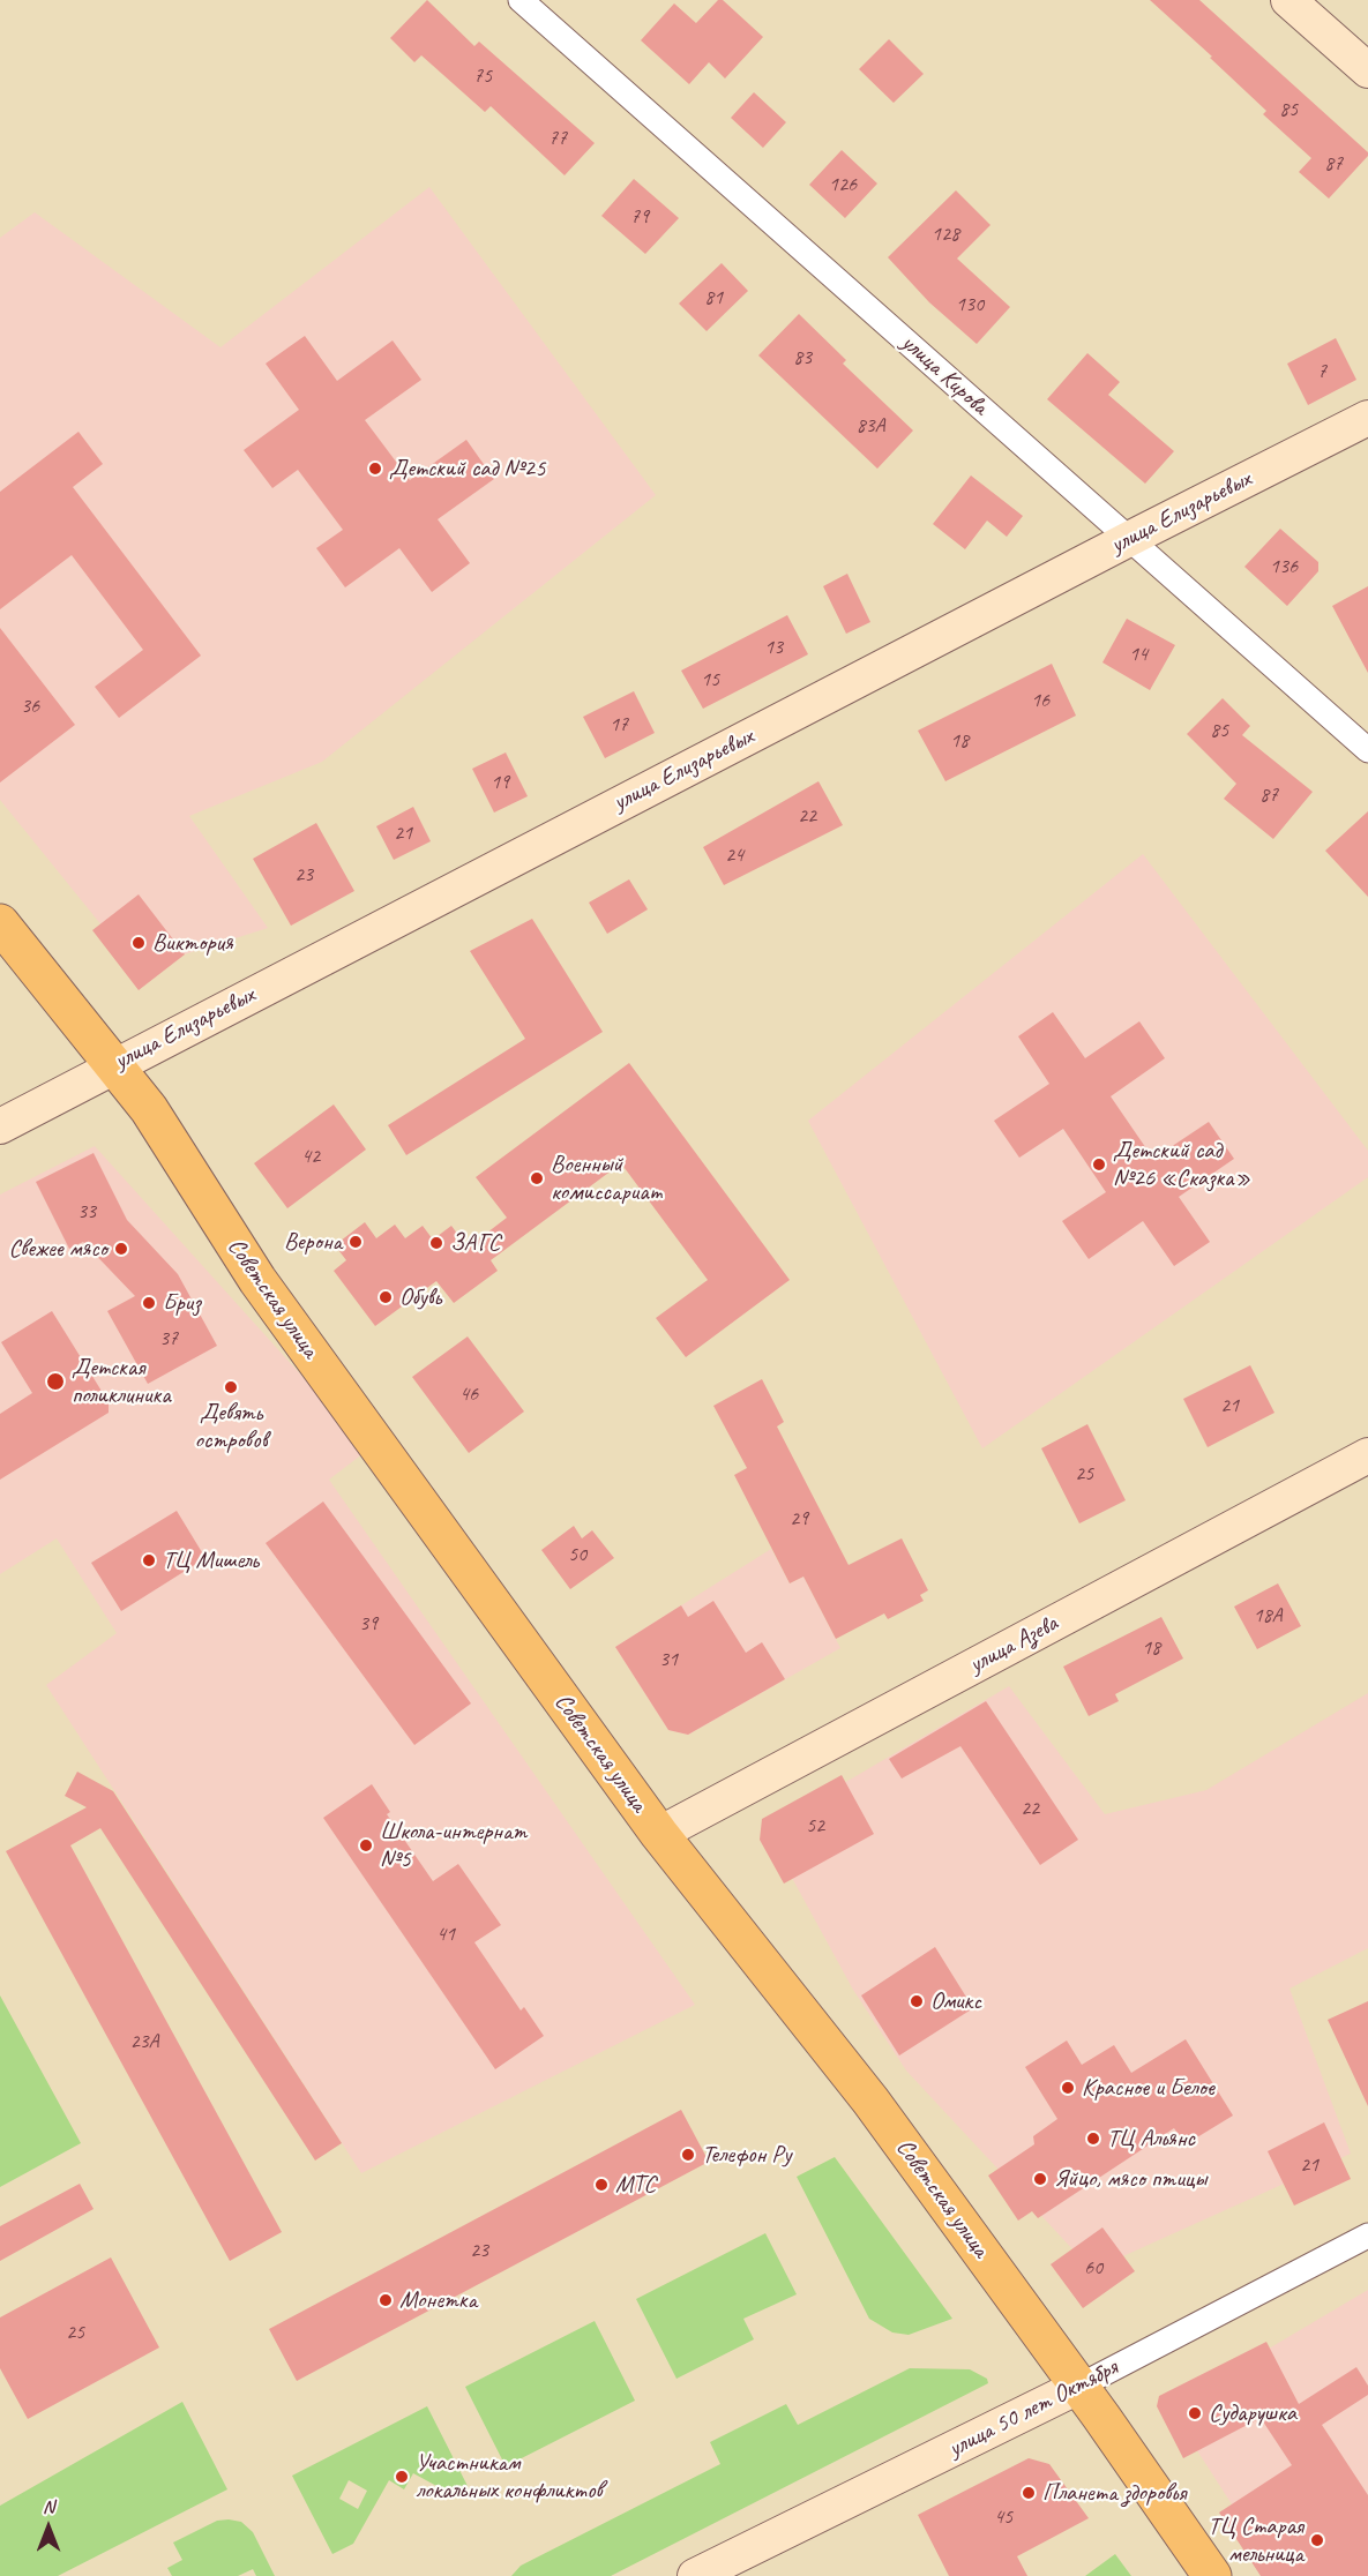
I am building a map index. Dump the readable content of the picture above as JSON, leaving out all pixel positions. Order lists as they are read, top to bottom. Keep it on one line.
{"streets":{"main road":["Советская улица"],"street":["улица Кирова","улица Елизарьевых","улица Азева","улица 50 лет Октября"]},"crossings":[["улица Кирова","улица Елизарьевых"],["улица Елизарьевых","Советская улица"],["Советская улица","улица Азева"],["Советская улица","улица 50 лет Октября"]],"places":["Детский сад №25","Виктория","Детский сад №26 «Сказка»","Военный комиссариат","Верона","ЗАГС","Свежее мясо","Обувь","Бриз","Детская поликлиника","Девять островов","ТЦ Мишель","Школа-интернат №5","Омикс","Красное и Белое","ТЦ Альянс","Телефон Ру","Яйцо, мясо птицы","МТС","Монетка","Сударушка","Участникам локальных конфликтов","Планета здоровья","ТЦ Старая мельница"],"house_numbers":["75","85","77","87","126","79","128","81","130","83","7","83А","136","13","14","15","16","36","17","85","18","19","87","22","21","24","23","42","33","37","46","21","25","29","50","18А","39","18","31","22","52","41","23А","21","23","60","25","45"],"north":"top"}
